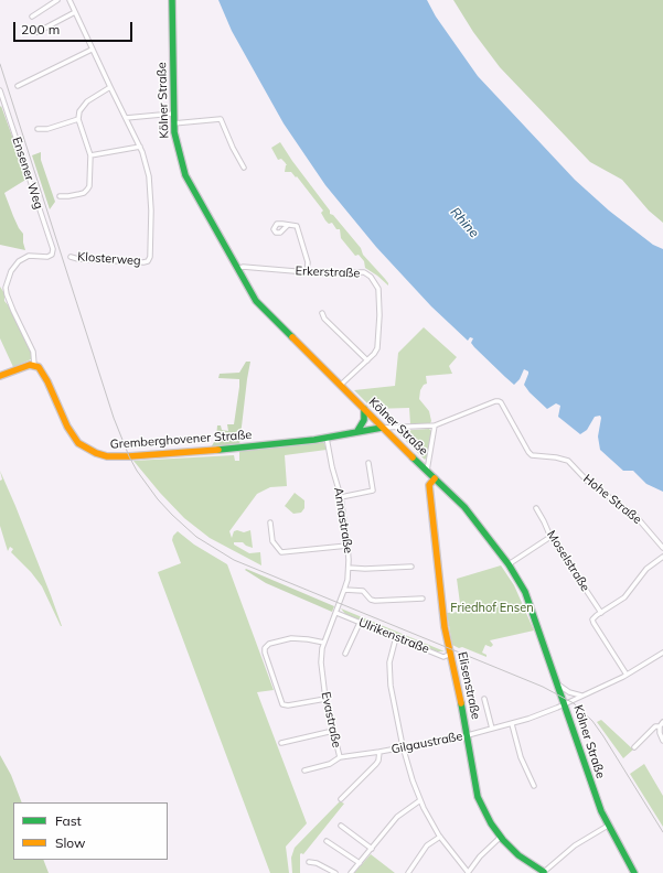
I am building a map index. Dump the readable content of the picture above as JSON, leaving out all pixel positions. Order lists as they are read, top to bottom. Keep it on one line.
{"streets":{"main road":["Kölner Straße","Gremberghovener Straße","Elisenstraße"],"street":["Ensener Weg","Klosterweg","Erkerstraße","Hohe Straße","Annastraße","Moselstraße","Ulrikenstraße","Evastraße","Gilgaustraße"]},"crossings":[["Kölner Straße","Erkerstraße"],["Kölner Straße","Gremberghovener Straße"],["Kölner Straße","Hohe Straße"],["Kölner Straße","Elisenstraße"],["Kölner Straße","Gilgaustraße"],["Ensener Weg","Gremberghovener Straße"],["Gremberghovener Straße","Hohe Straße"],["Gremberghovener Straße","Annastraße"],["Annastraße","Evastraße"],["Ulrikenstraße","Elisenstraße"],["Ulrikenstraße","Evastraße"],["Elisenstraße","Gilgaustraße"],["Evastraße","Gilgaustraße"]],"water":["Rhine"],"parks":["Friedhof Ensen"],"legend":["Fast","Slow"],"scale_bar":"200 m"}
